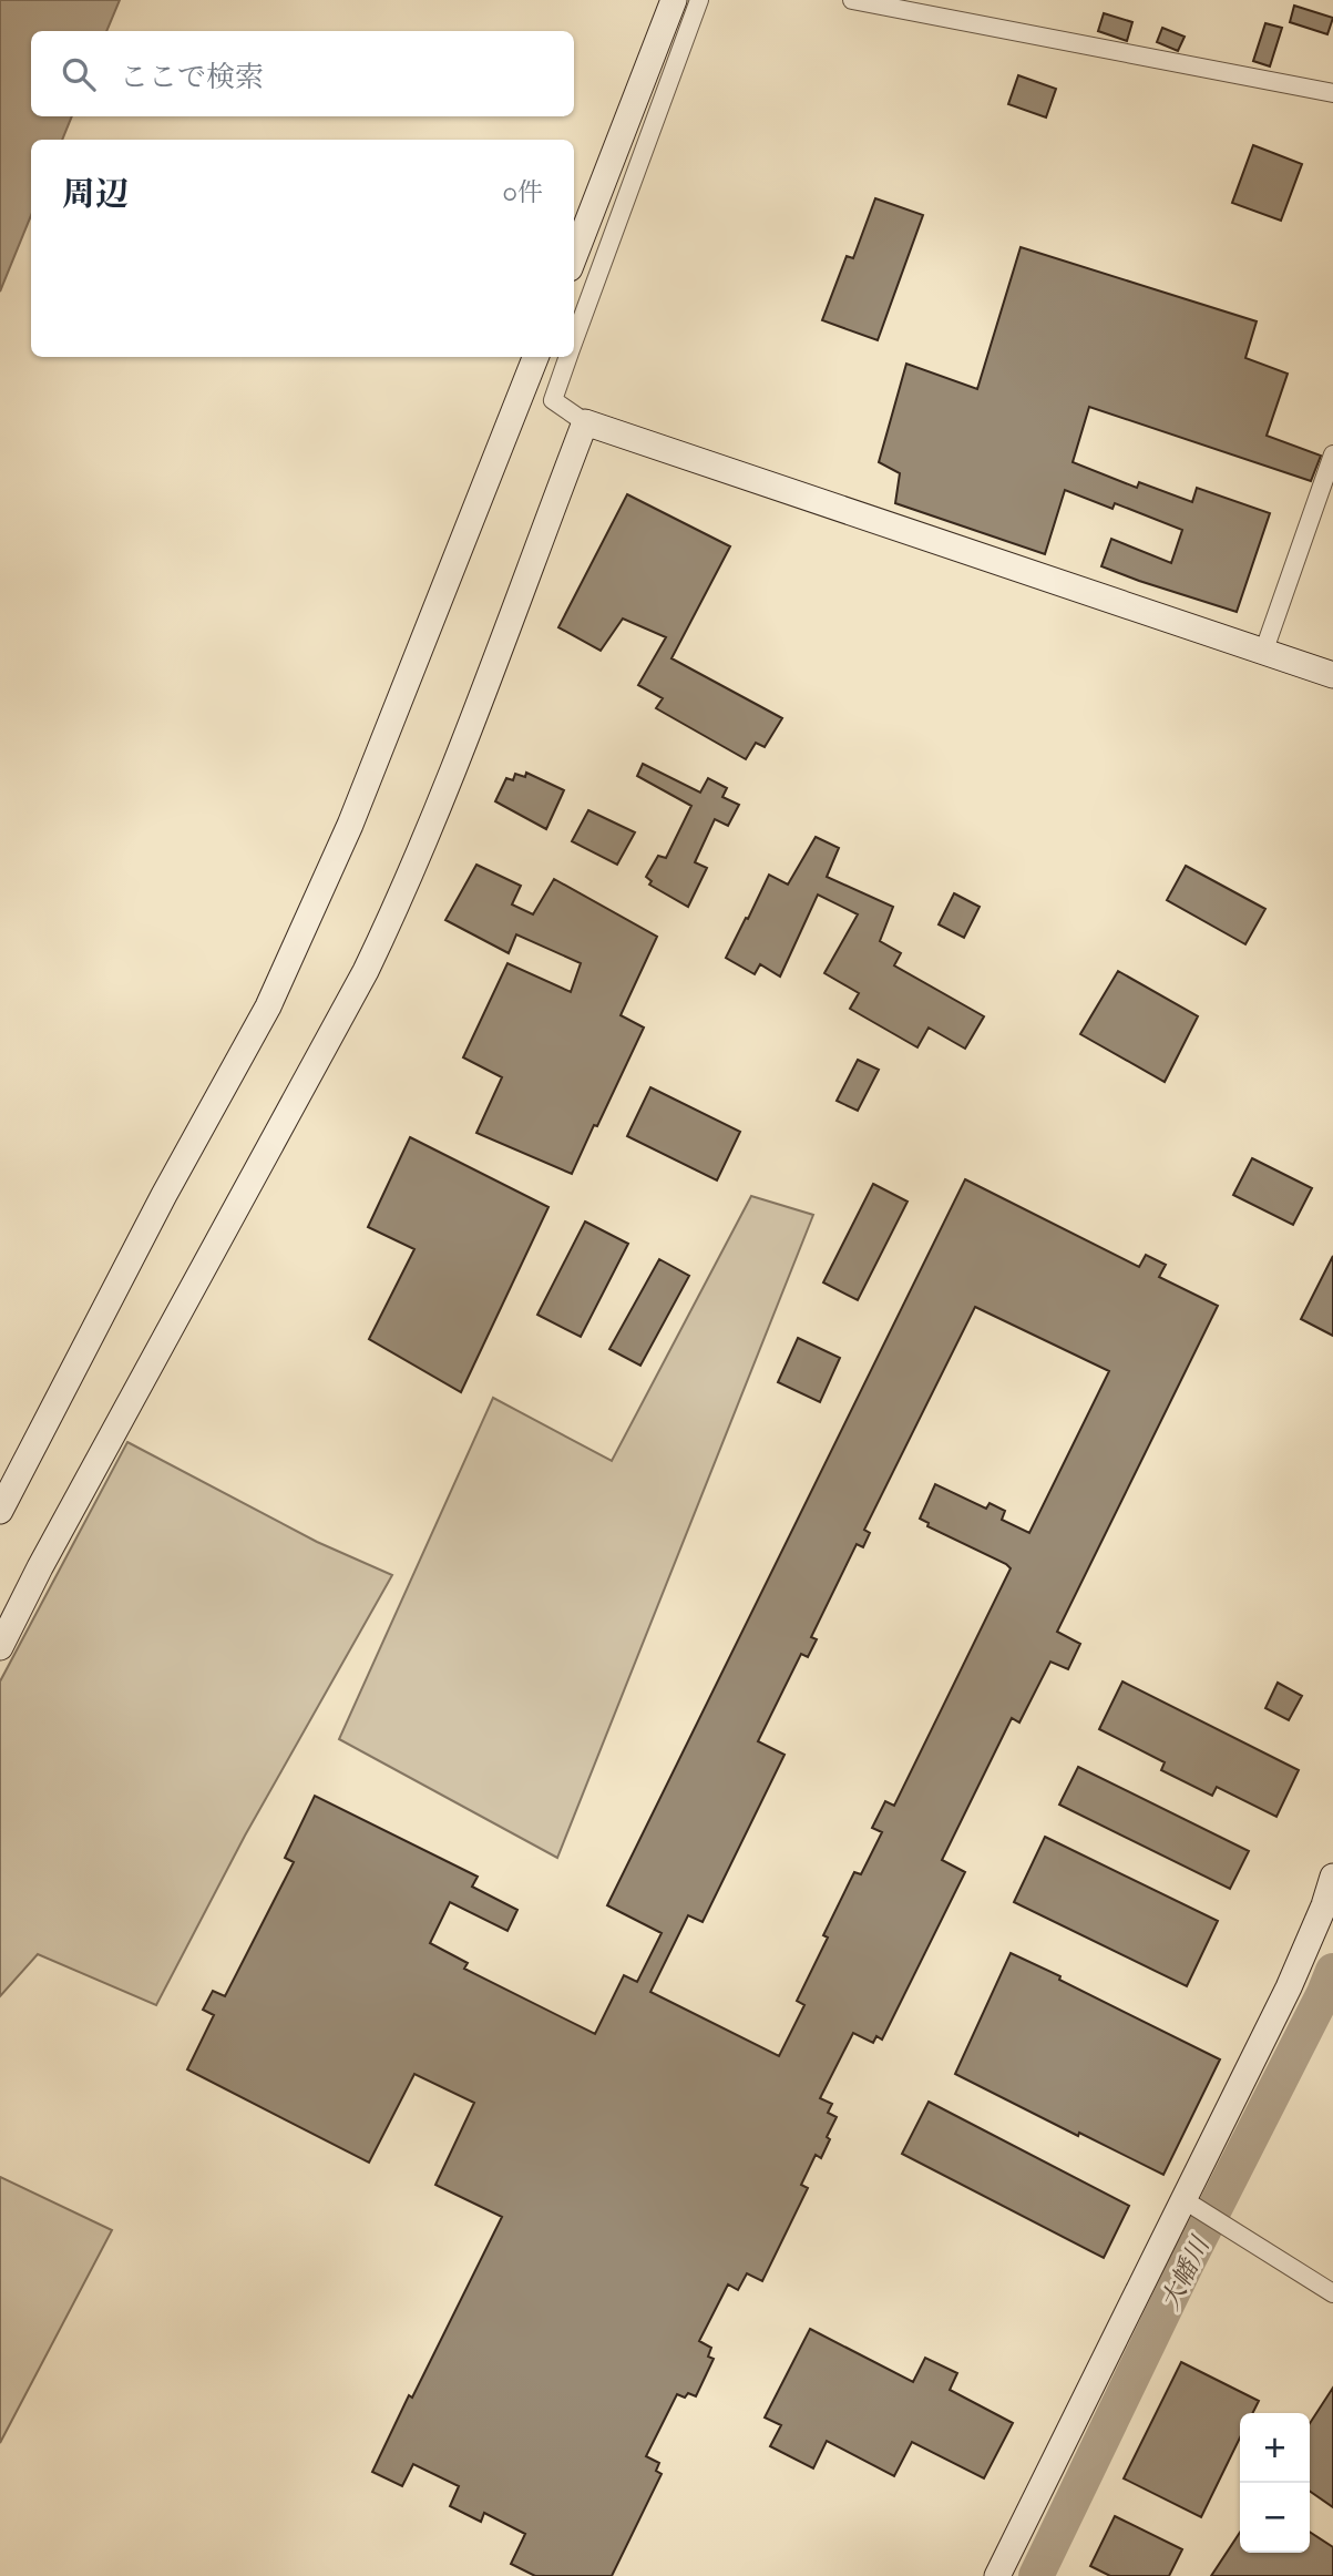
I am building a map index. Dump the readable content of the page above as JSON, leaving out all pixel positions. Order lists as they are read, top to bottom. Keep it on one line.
{"water":["大幡川"],"page":{"search":"ここで検索","heading":["周辺","0件"],"map_buttons":["+","−"]}}
